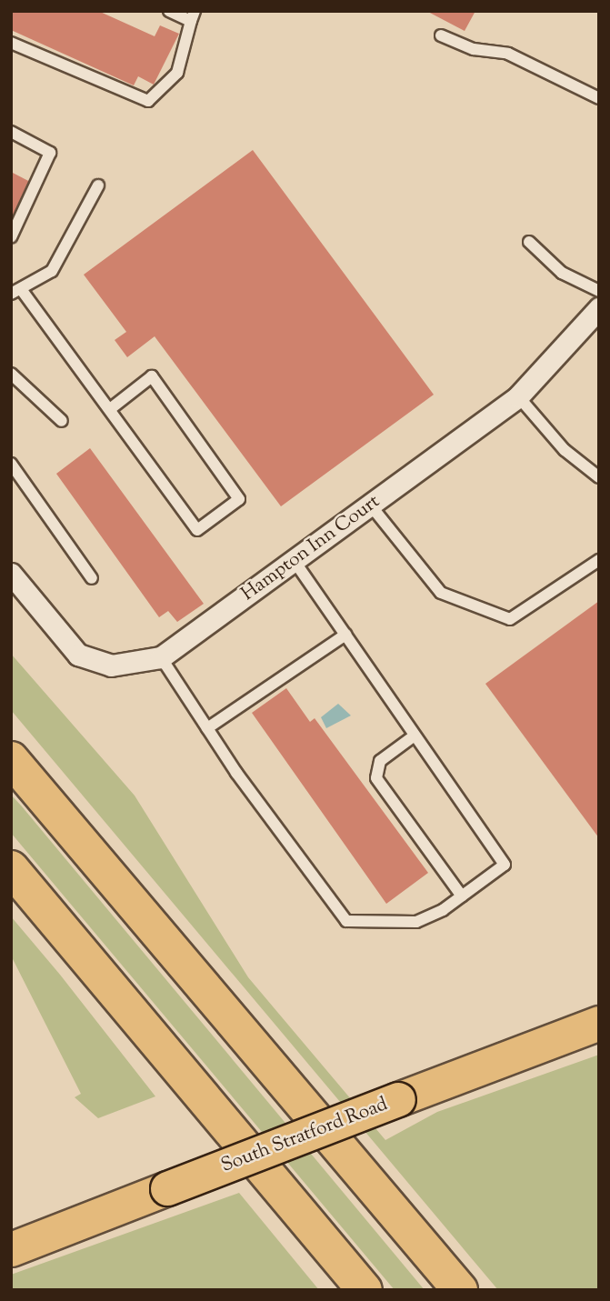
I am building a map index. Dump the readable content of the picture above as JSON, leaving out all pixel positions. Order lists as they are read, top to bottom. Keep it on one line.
{"streets":{"main road":["South Stratford Road"],"street":["Hampton Inn Court"]}}
